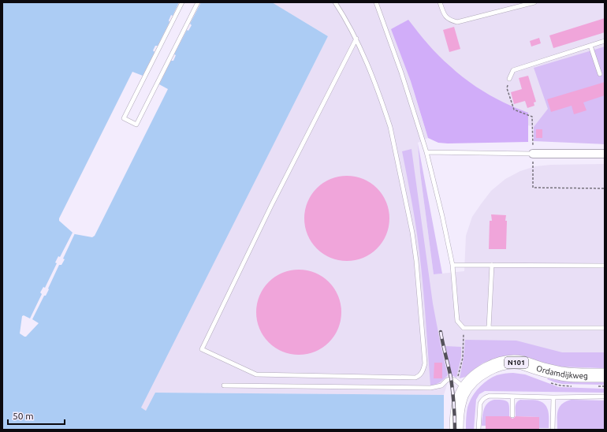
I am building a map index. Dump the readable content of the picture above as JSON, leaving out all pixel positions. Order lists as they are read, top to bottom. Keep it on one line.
{"streets":{"main road":["N101","Ordamdijkweg"]},"scale_bar":"50 m"}
